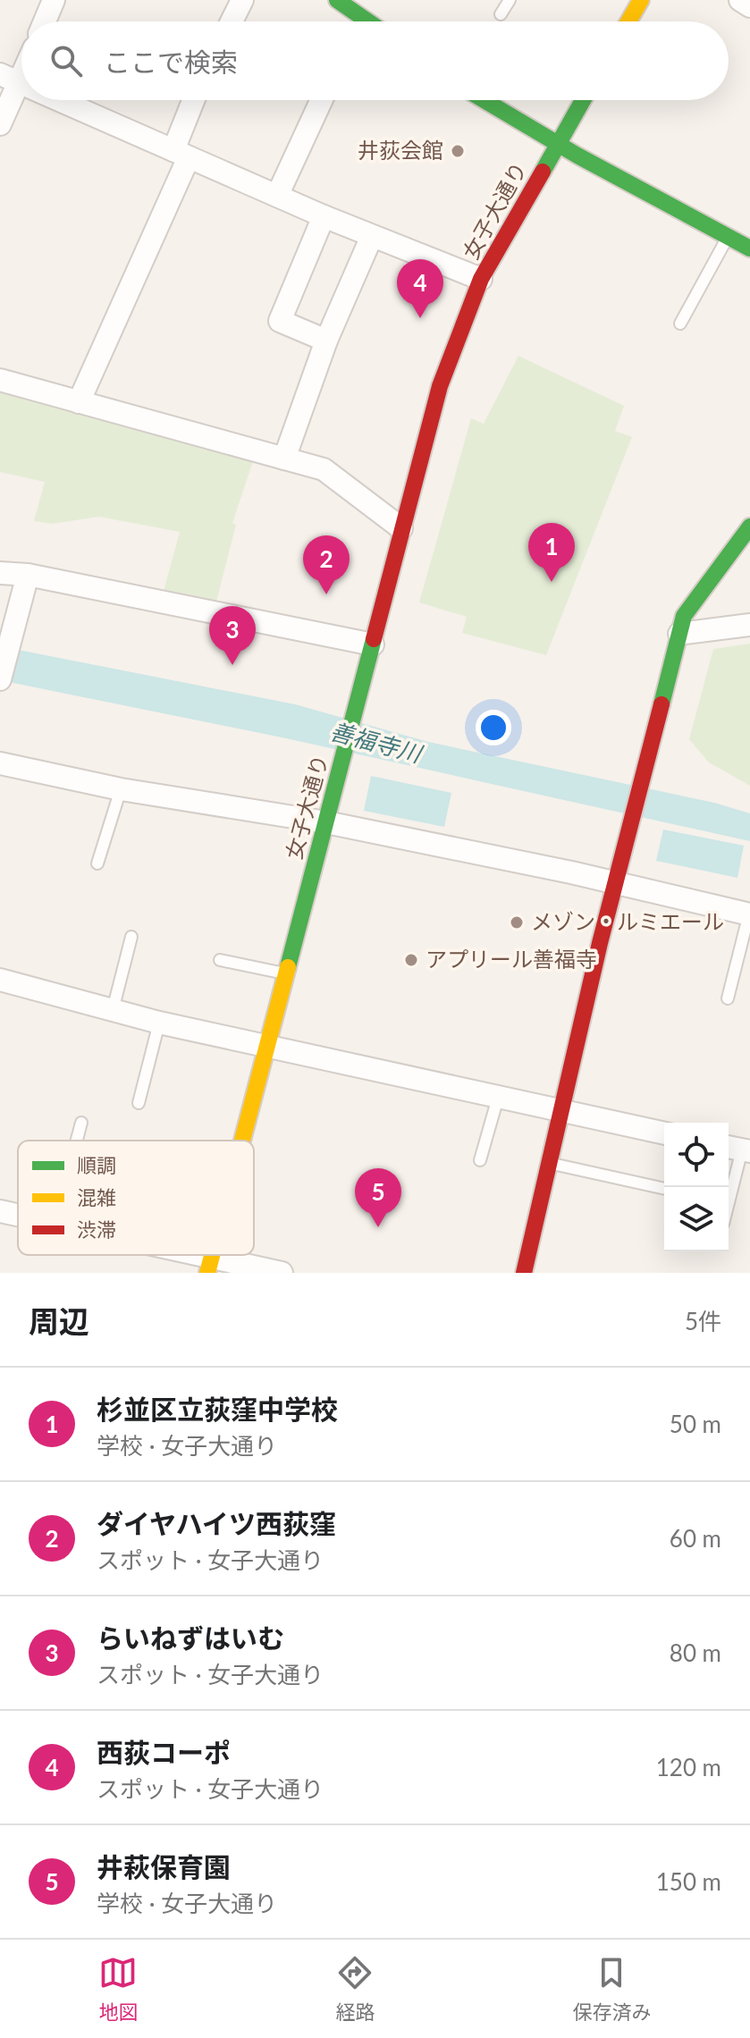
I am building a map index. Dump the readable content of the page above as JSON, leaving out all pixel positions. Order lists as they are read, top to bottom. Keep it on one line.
{"streets":{"main road":["女子大通り"]},"water":["善福寺川"],"places":["井荻会館","メゾン・ルミエール","アプリール善福寺"],"legend":["順調","混雑","渋滞"],"page":{"search":"ここで検索","pins":["4","1","2","3","5"],"heading":["周辺","5件"],"list":[{"mark":"1","name":"杉並区立荻窪中学校","note":"学校 · 女子大通り","value":"50 m"},{"mark":"2","name":"ダイヤハイツ西荻窪","note":"スポット · 女子大通り","value":"60 m"},{"mark":"3","name":"らいねずはいむ","note":"スポット · 女子大通り","value":"80 m"},{"mark":"4","name":"西荻コーポ","note":"スポット · 女子大通り","value":"120 m"},{"mark":"5","name":"井萩保育園","note":"学校 · 女子大通り","value":"150 m"}],"nav":["地図","経路","保存済み"]}}
